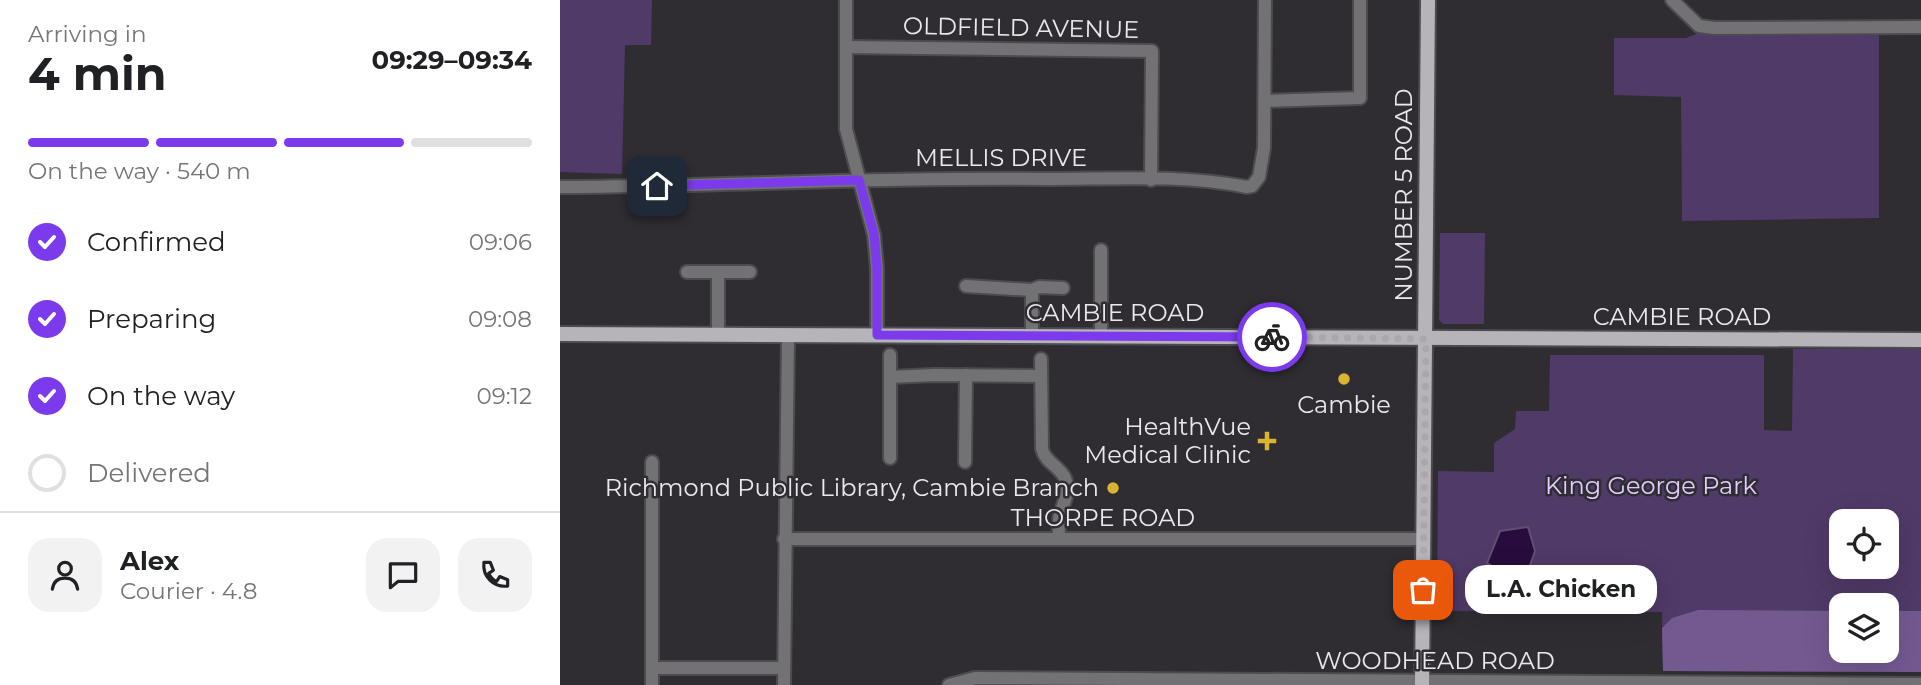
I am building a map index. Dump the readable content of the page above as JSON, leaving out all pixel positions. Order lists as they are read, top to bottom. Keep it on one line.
{"streets":{"main road":["NUMBER 5 ROAD","CAMBIE ROAD"],"street":["OLDFIELD AVENUE","MELLIS DRIVE","THORPE ROAD","WOODHEAD ROAD"]},"crossings":[["OLDFIELD AVENUE","MELLIS DRIVE"],["NUMBER 5 ROAD","CAMBIE ROAD"],["NUMBER 5 ROAD","THORPE ROAD"],["NUMBER 5 ROAD","WOODHEAD ROAD"]],"parks":["King George Park"],"places":{"other":["Cambie","Richmond Public Library, Cambie Branch","L.A. Chicken"],"health":["HealthVue Medical Clinic"]},"page":{"heading":["4 min","Arriving in","09:29–09:34"],"panel":["Alex","Courier · 4.8"],"bar":"On the way · 540 m","list":[["Confirmed","09:06"],["Preparing","09:08"],["On the way","09:12"],"Delivered"],"bubble":"L.A. Chicken"}}
